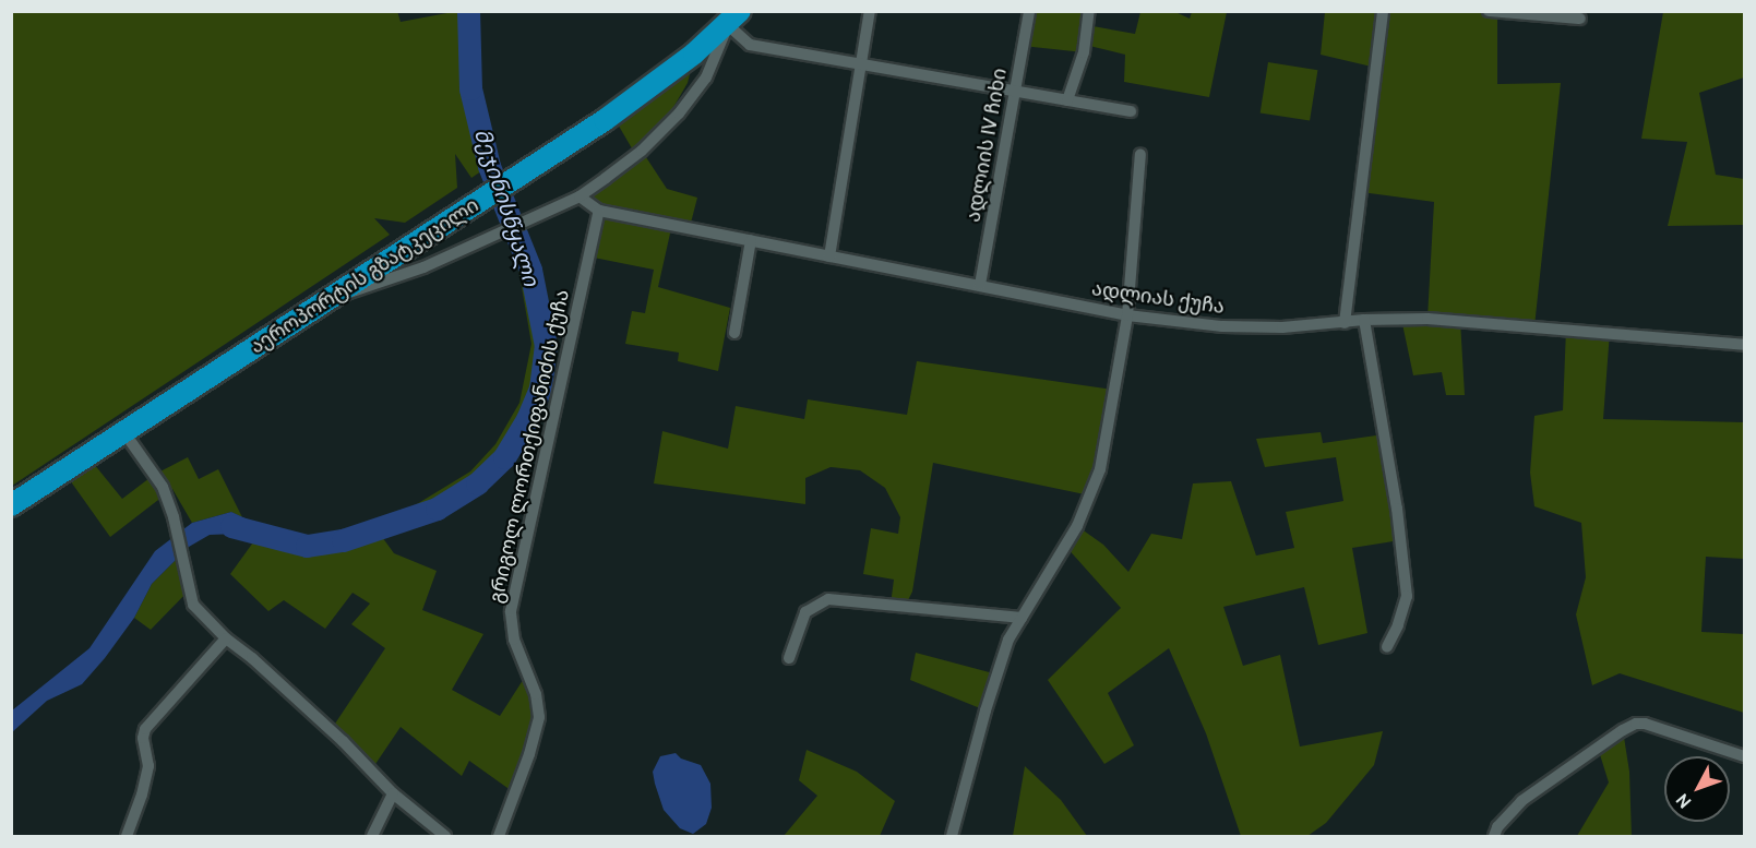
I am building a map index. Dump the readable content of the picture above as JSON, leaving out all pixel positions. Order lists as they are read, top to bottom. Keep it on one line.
{"streets":{"highway":["აეროპორტის გზატკეცილი"],"street":["ადლიის IV ჩიხი","ადლიას ქუჩა","გრიგოლ ლორთქიფანიძის ქუჩა"]},"crossings":[["ადლიის IV ჩიხი","ადლიას ქუჩა"],["ადლიას ქუჩა","გრიგოლ ლორთქიფანიძის ქუჩა"]],"water":["მეჯინისწყალი"],"north":"bottom left"}
